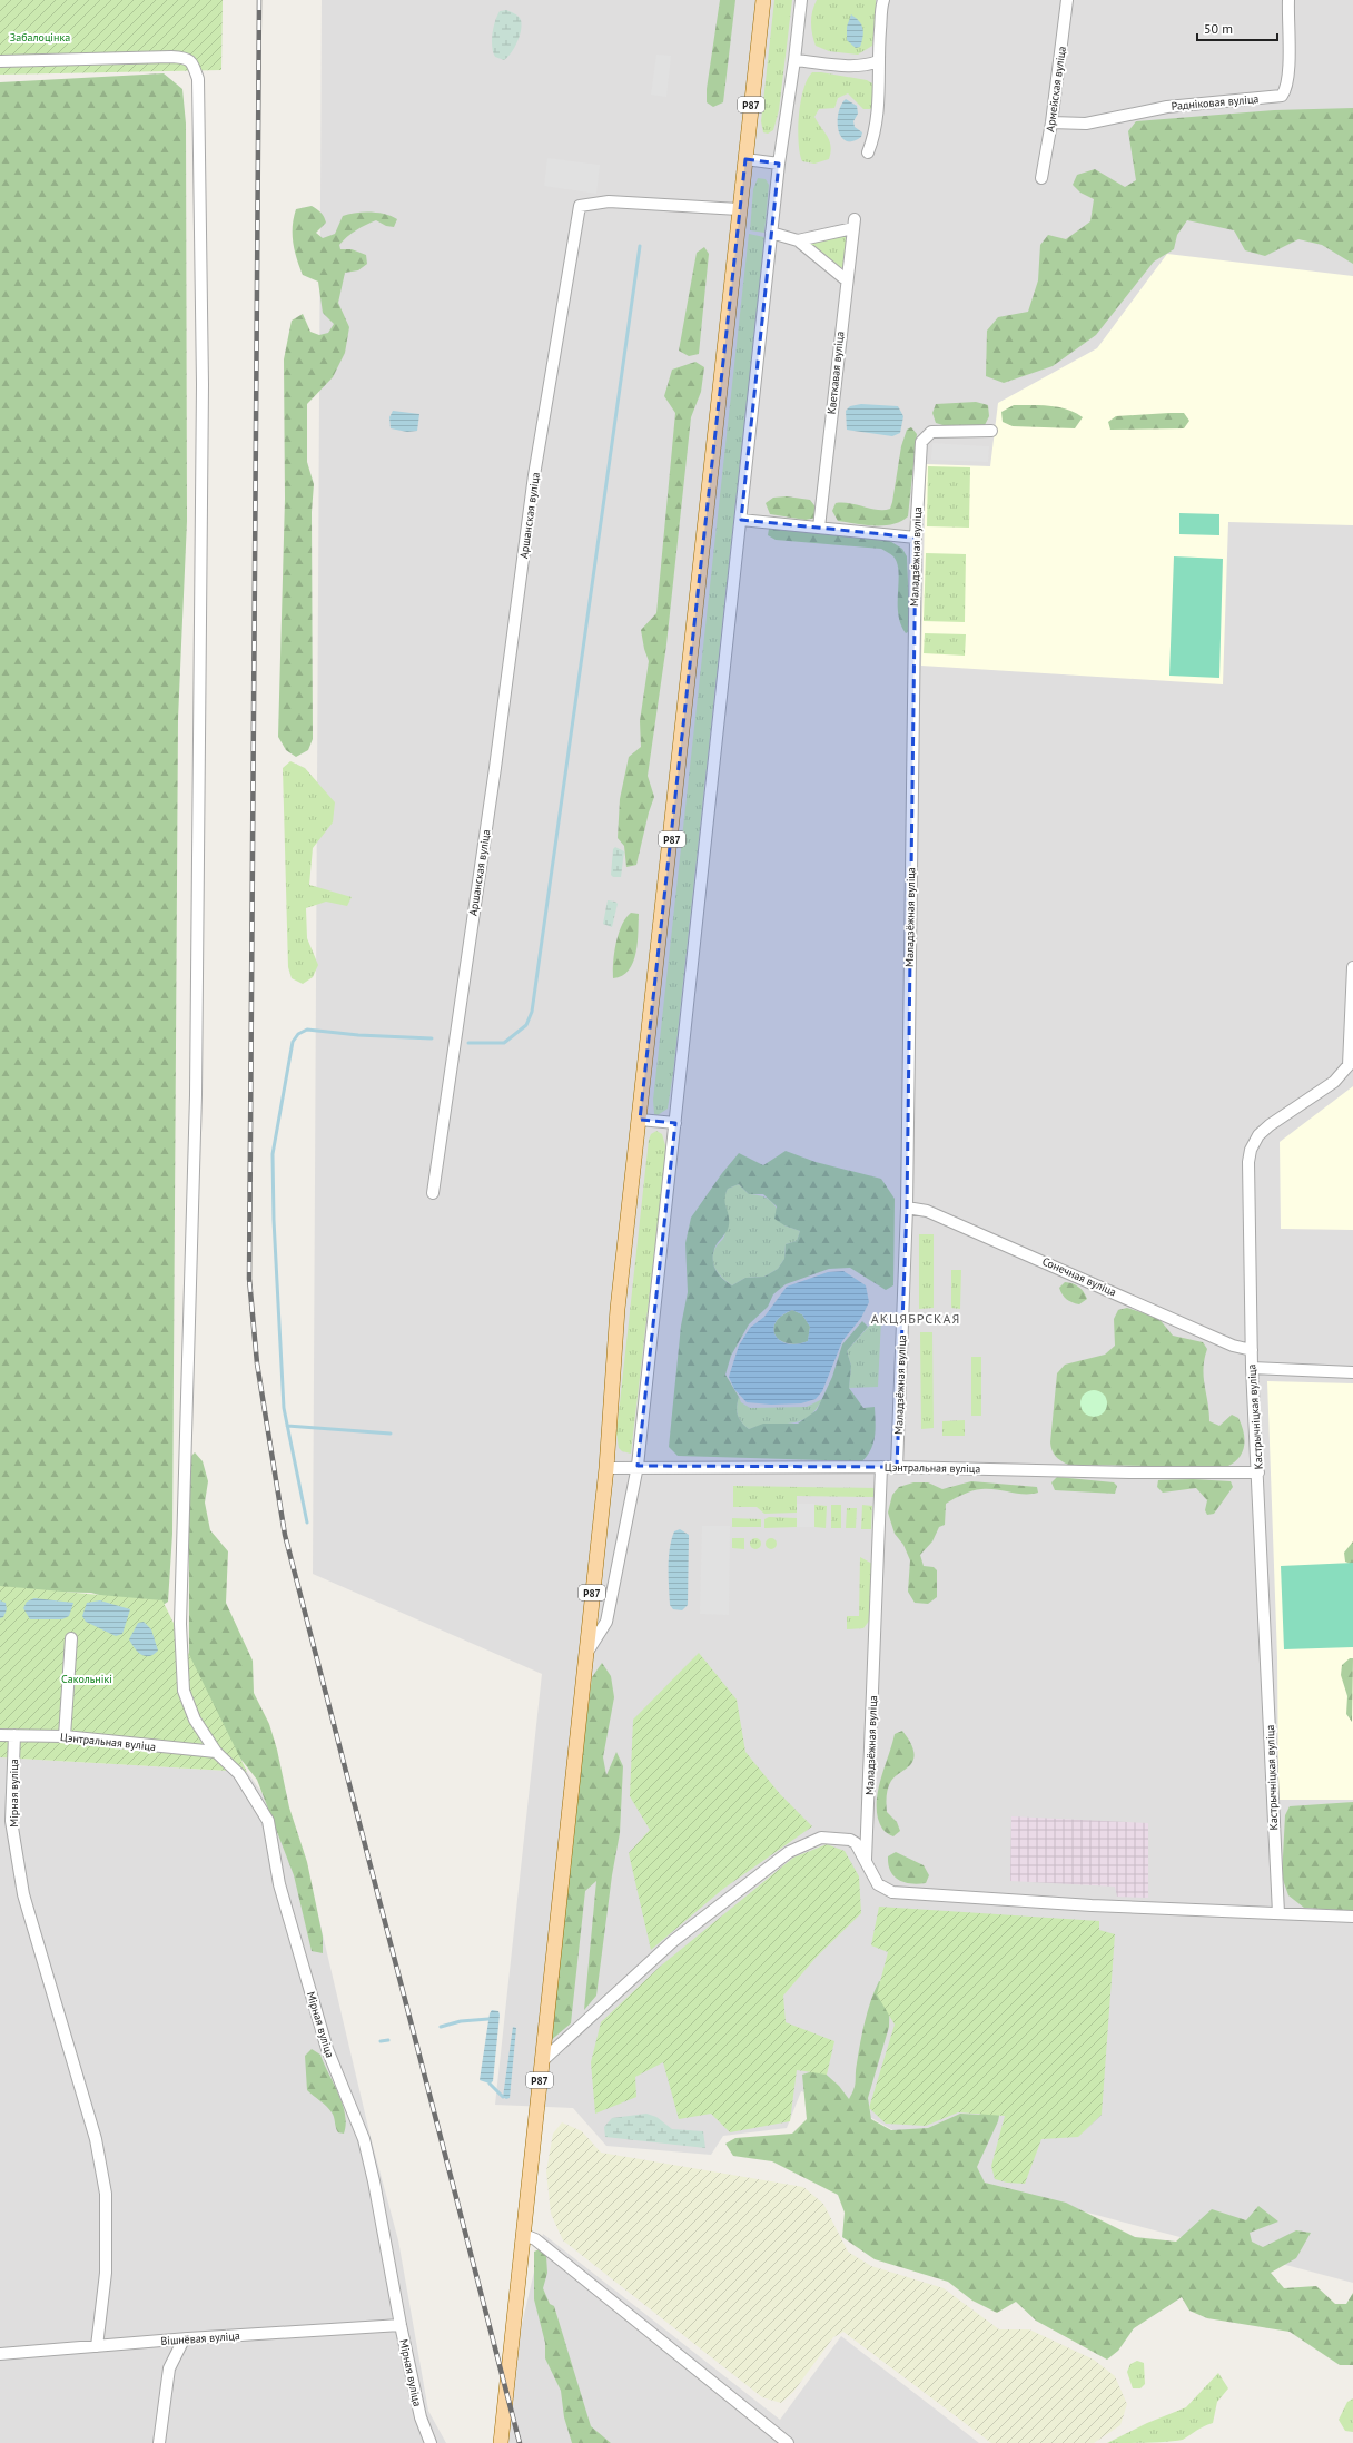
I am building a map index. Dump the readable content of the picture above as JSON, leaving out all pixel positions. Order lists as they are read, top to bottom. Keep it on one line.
{"streets":{"main road":["Р87"],"street":["Армейская вуліца","Радніковая вуліца","Кветкавая вуліца","Аршанская вуліца","Маладзёжная вуліца","Сонечная вуліца","Кастрычніцкая вуліца","Цэнтральная вуліца","Мірная вуліца","Вішнёвая вуліца"]},"crossings":[["Армейская вуліца","Радніковая вуліца"],["Р87","Аршанская вуліца"],["Р87","Цэнтральная вуліца"],["Маладзёжная вуліца","Сонечная вуліца"],["Маладзёжная вуліца","Цэнтральная вуліца"],["Сонечная вуліца","Кастрычніцкая вуліца"],["Кастрычніцкая вуліца","Цэнтральная вуліца"],["Цэнтральная вуліца","Мірная вуліца"],["Мірная вуліца","Вішнёвая вуліца"]],"districts":["АКЦЯБРСКАЯ"],"parks":["Забалоцінка","Сакольнікі"],"scale_bar":"50 m"}
